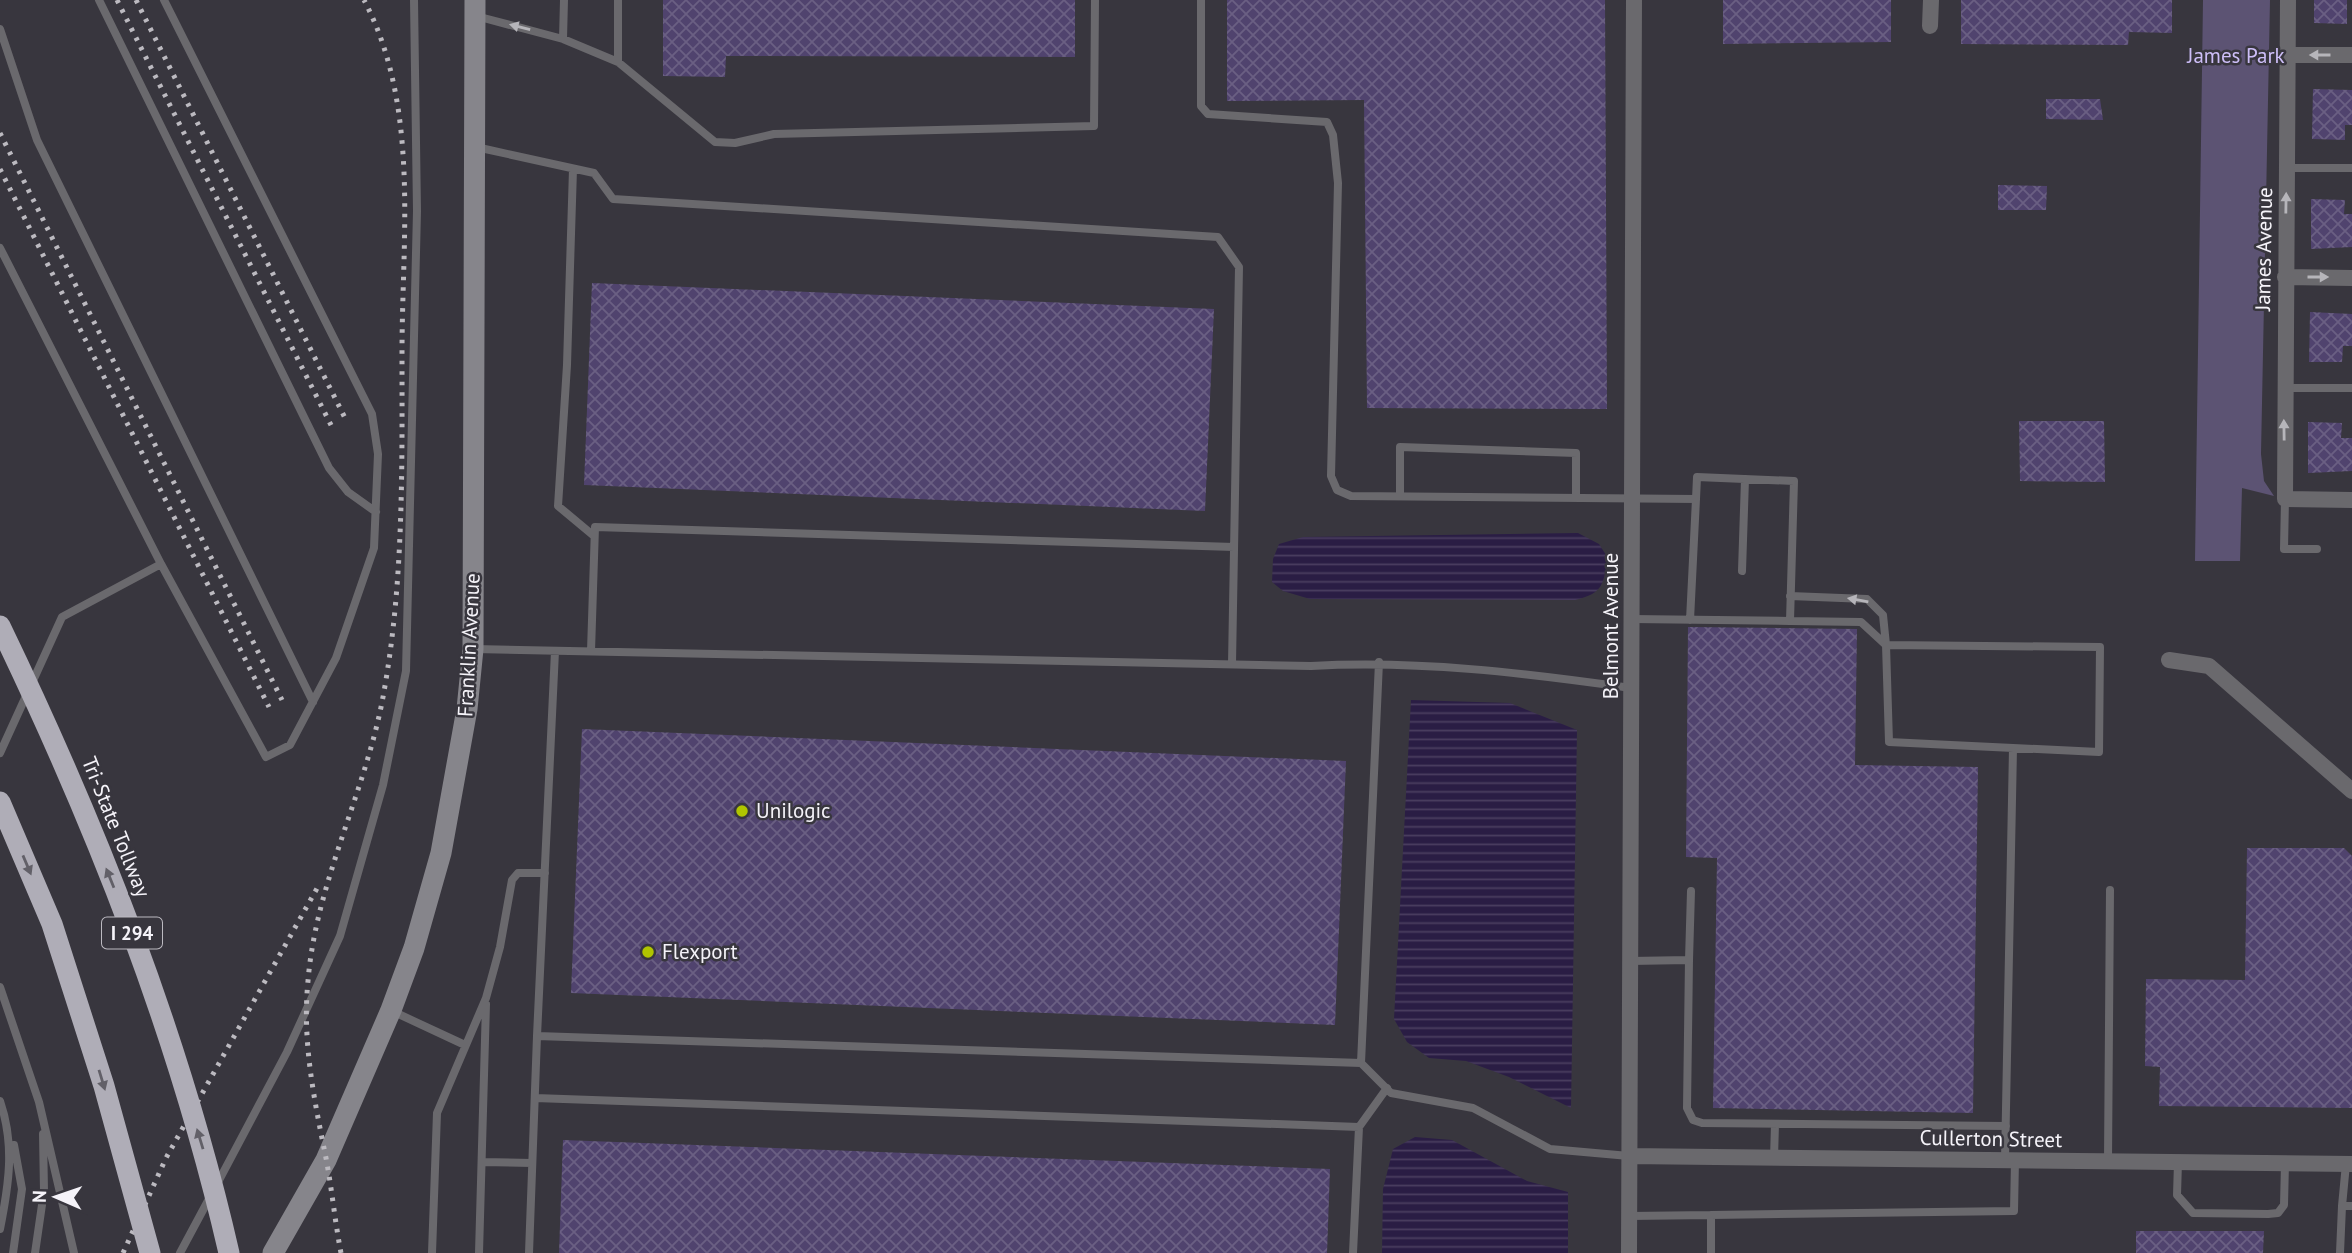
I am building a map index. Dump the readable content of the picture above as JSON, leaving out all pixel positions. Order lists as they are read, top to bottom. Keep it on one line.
{"streets":{"highway":["Tri-State Tollway","I 294"],"main road":["Franklin Avenue"],"street":["James Avenue","Belmont Avenue","Cullerton Street"]},"crossings":[["Belmont Avenue","Cullerton Street"]],"one_way":["James Avenue"],"parks":["James Park"],"places":["Unilogic","Flexport"],"north":"left"}
